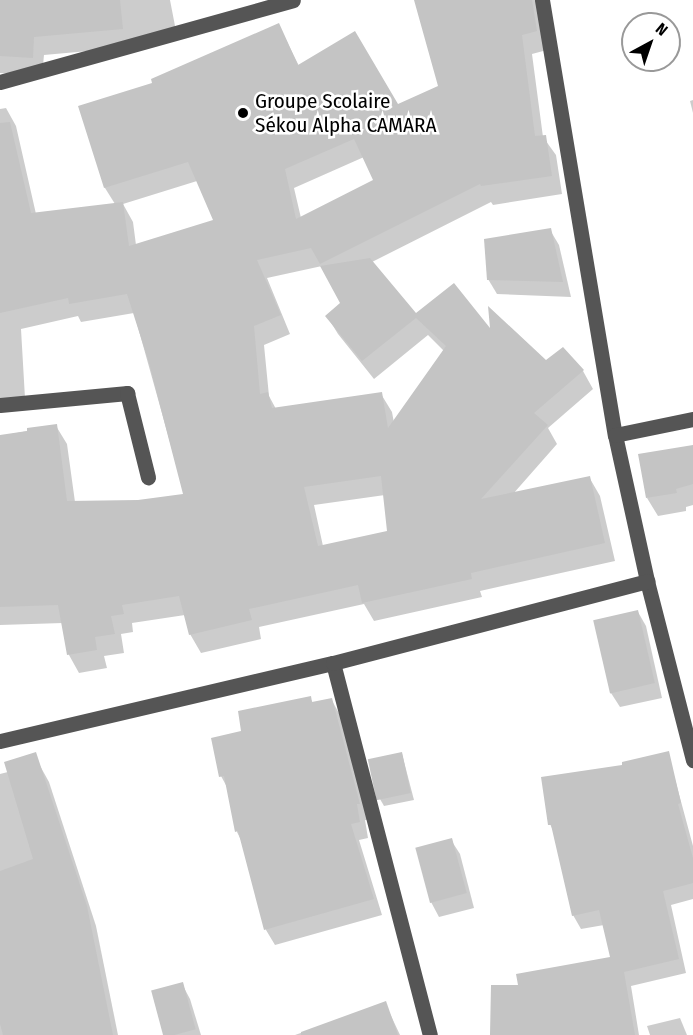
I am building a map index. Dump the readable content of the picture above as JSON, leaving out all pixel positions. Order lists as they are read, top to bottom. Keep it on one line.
{"places":["Groupe Scolaire Sékou Alpha CAMARA"],"north":"top right"}
